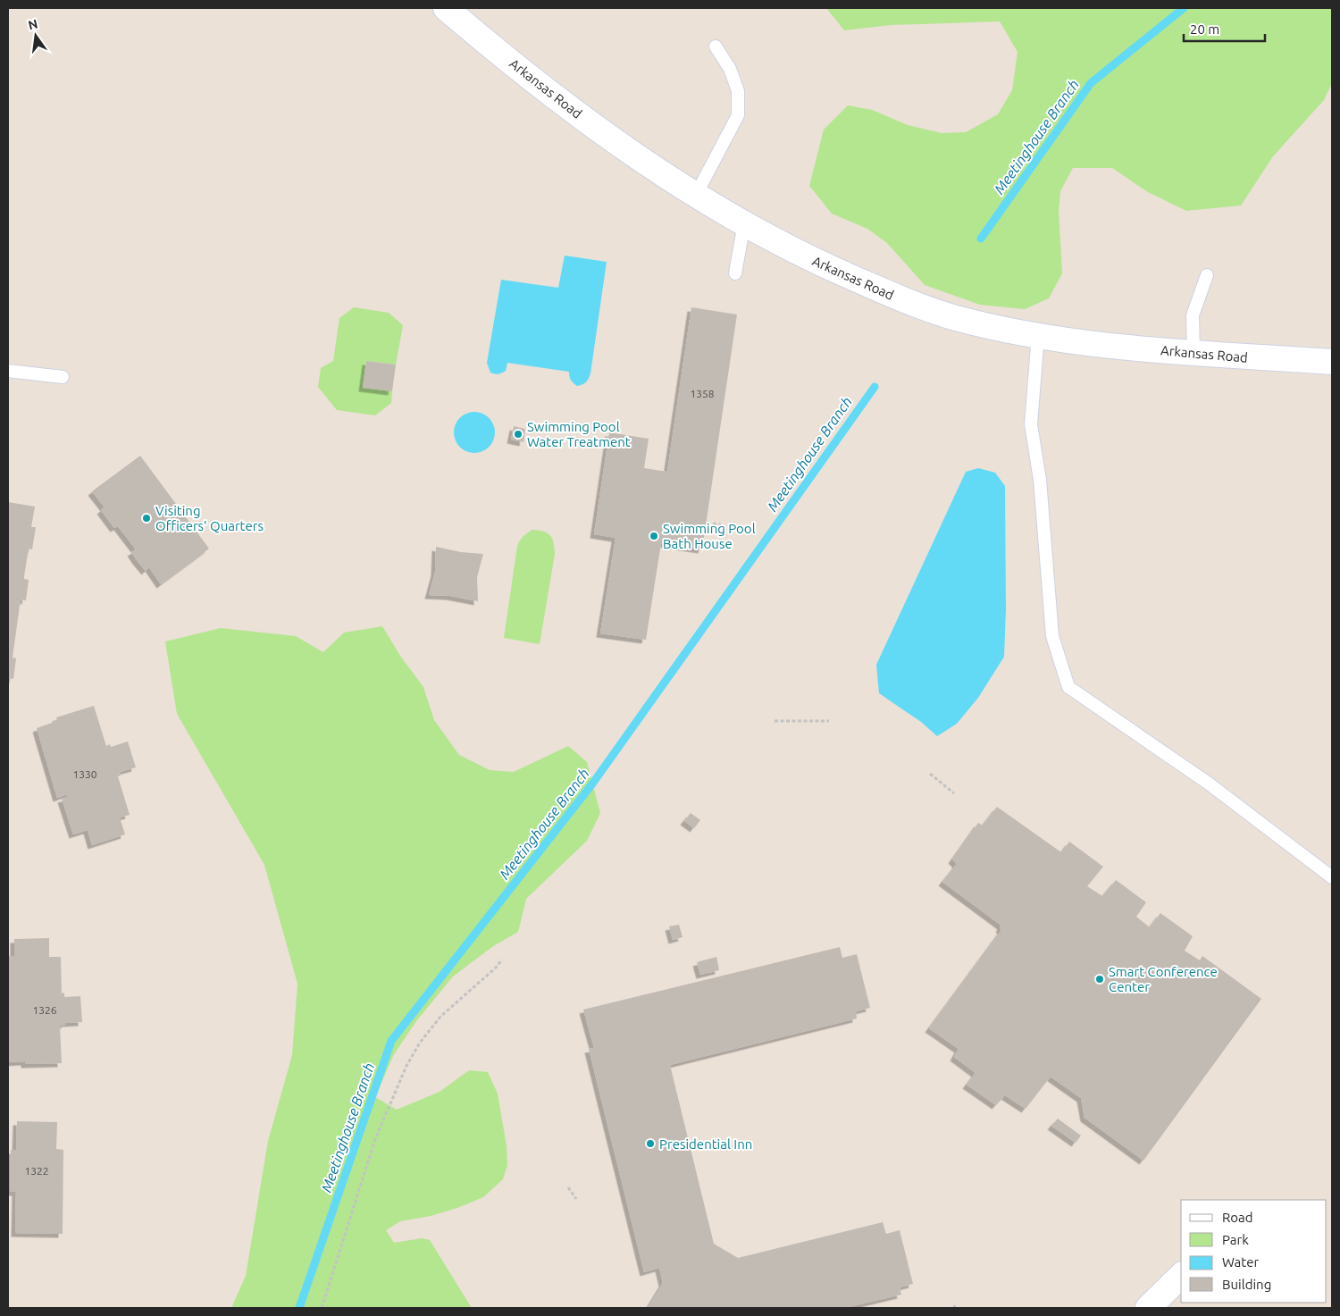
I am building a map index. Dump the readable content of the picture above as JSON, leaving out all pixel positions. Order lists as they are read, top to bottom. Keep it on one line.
{"streets":{"street":["Arkansas Road"]},"water":["Meetinghouse Branch"],"places":["Swimming Pool Water Treatment","Visiting Officers' Quarters","Swimming Pool Bath House","Smart Conference Center","Presidential Inn"],"house_numbers":["1358","1330","1326","1322"],"legend":["Road","Park","Water","Building"],"scale_bar":"20 m","north":"top"}
